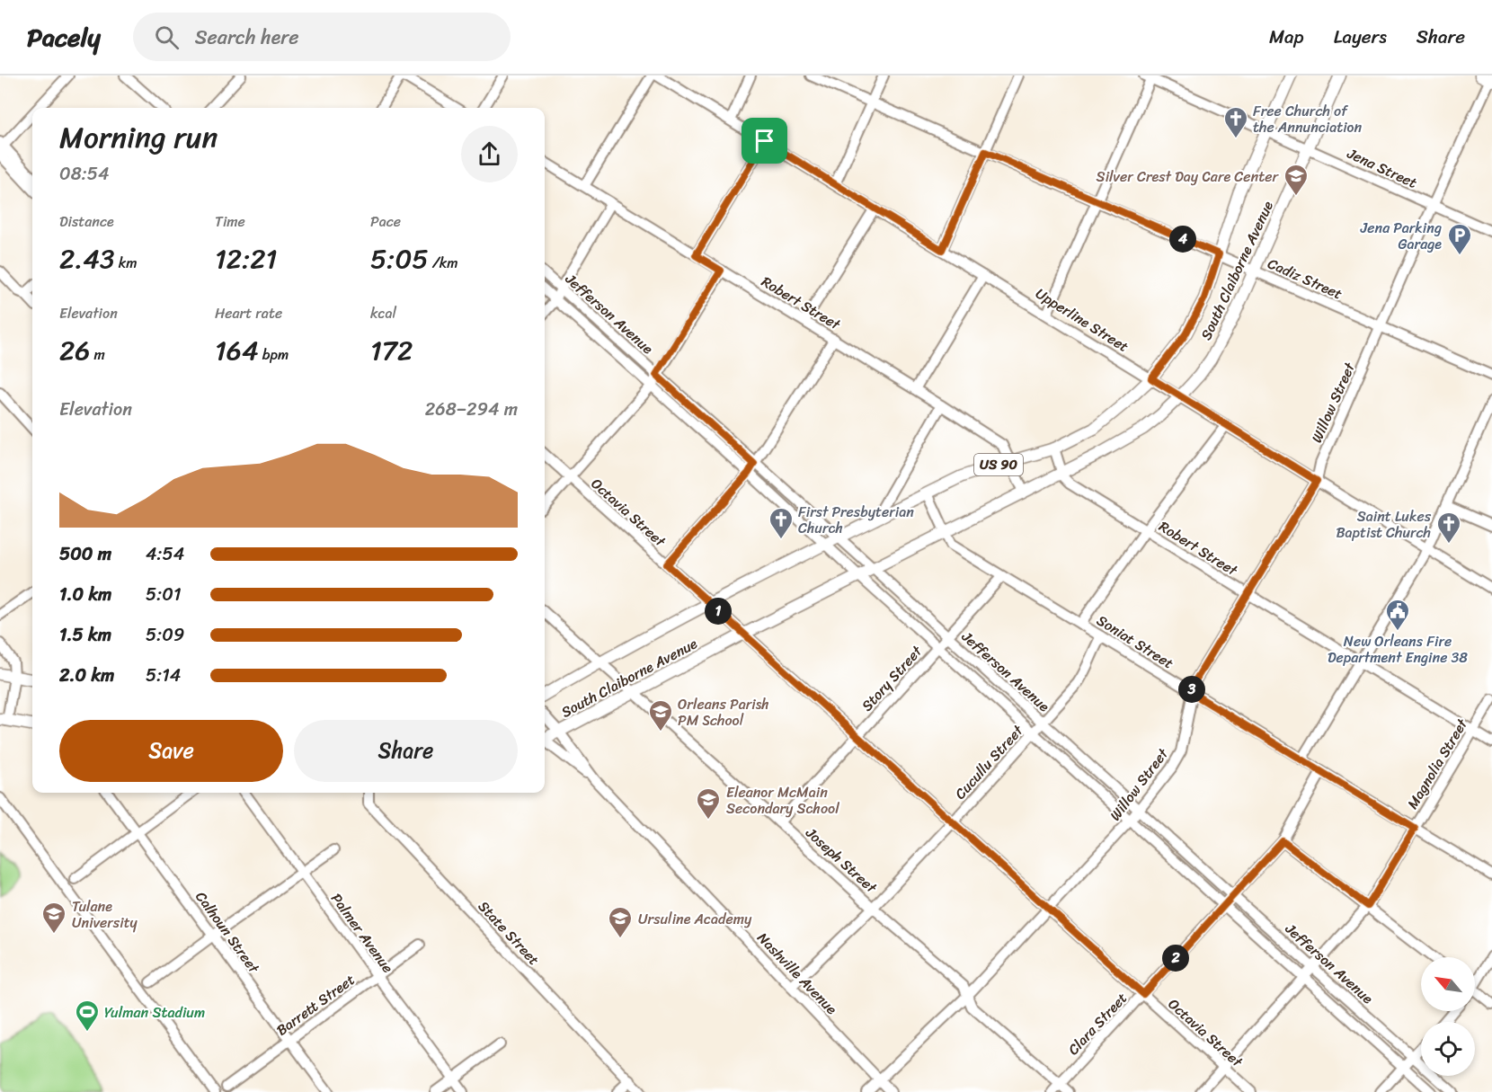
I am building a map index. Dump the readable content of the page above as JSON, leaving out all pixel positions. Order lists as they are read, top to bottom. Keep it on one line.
{"streets":{"main road":["South Claiborne Avenue","US 90"],"street":["Jena Street","Cadiz Street","Robert Street","Jefferson Avenue","Upperline Street","Willow Street","Octavia Street","Soniat Street","Story Street","Cucullu Street","Magnolia Street","Joseph Street","Calhoun Street","Palmer Avenue","State Street","Nashville Avenue","Barrett Street","Clara Street"]},"crossings":[["Jena Street","South Claiborne Avenue"],["Jena Street","Willow Street"],["South Claiborne Avenue","Cadiz Street"],["South Claiborne Avenue","Robert Street"],["South Claiborne Avenue","Jefferson Avenue"],["South Claiborne Avenue","Upperline Street"],["South Claiborne Avenue","Octavia Street"],["South Claiborne Avenue","Soniat Street"],["South Claiborne Avenue","Joseph Street"],["South Claiborne Avenue","Nashville Avenue"],["Cadiz Street","Willow Street"],["Robert Street","Willow Street"],["Robert Street","Magnolia Street"],["Jefferson Avenue","Willow Street"],["Jefferson Avenue","Story Street"],["Jefferson Avenue","Cucullu Street"],["Jefferson Avenue","Magnolia Street"],["Jefferson Avenue","Clara Street"],["Upperline Street","Willow Street"],["Willow Street","Octavia Street"],["Willow Street","Soniat Street"],["Willow Street","Joseph Street"],["Willow Street","Nashville Avenue"],["Octavia Street","Story Street"],["Octavia Street","Cucullu Street"],["Octavia Street","Magnolia Street"],["Octavia Street","Clara Street"],["Soniat Street","Story Street"],["Soniat Street","Cucullu Street"],["Soniat Street","Magnolia Street"],["Soniat Street","Clara Street"],["Story Street","Joseph Street"],["Cucullu Street","Joseph Street"],["Cucullu Street","Nashville Avenue"],["Joseph Street","Clara Street"],["Calhoun Street","Barrett Street"],["Palmer Avenue","Barrett Street"]],"places":{"church":["Free Church of the Annunciation","First Presbyterian Church","Saint Lukes Baptist Church"],"school or university":["Silver Crest Day Care Center","Orleans Parish PM School","Eleanor McMain Secondary School","Tulane University","Ursuline Academy"],"parking":["Jena Parking Garage"],"public building":["New Orleans Fire Department Engine 38"],"sports":["Yulman Stadium"]},"north":"top left","page":{"header":"Pacely","search":"Search here","nav":["Map","Layers","Share"],"heading":["Morning run","08:54"],"stats":[["Distance","2.43 km"],["Time","12:21"],["Pace","5:05 /km"],["Elevation","26 m"],["Heart rate","164 bpm"],["kcal","172"]],"pins":["4","1","3","2"],"chart":["Elevation","268–294 m"],"list":[{"name":"500 m","note":"4:54"},{"name":"1.0 km","note":"5:01"},{"name":"1.5 km","note":"5:09"},{"name":"2.0 km","note":"5:14"}],"buttons":["Save","Share"]}}
